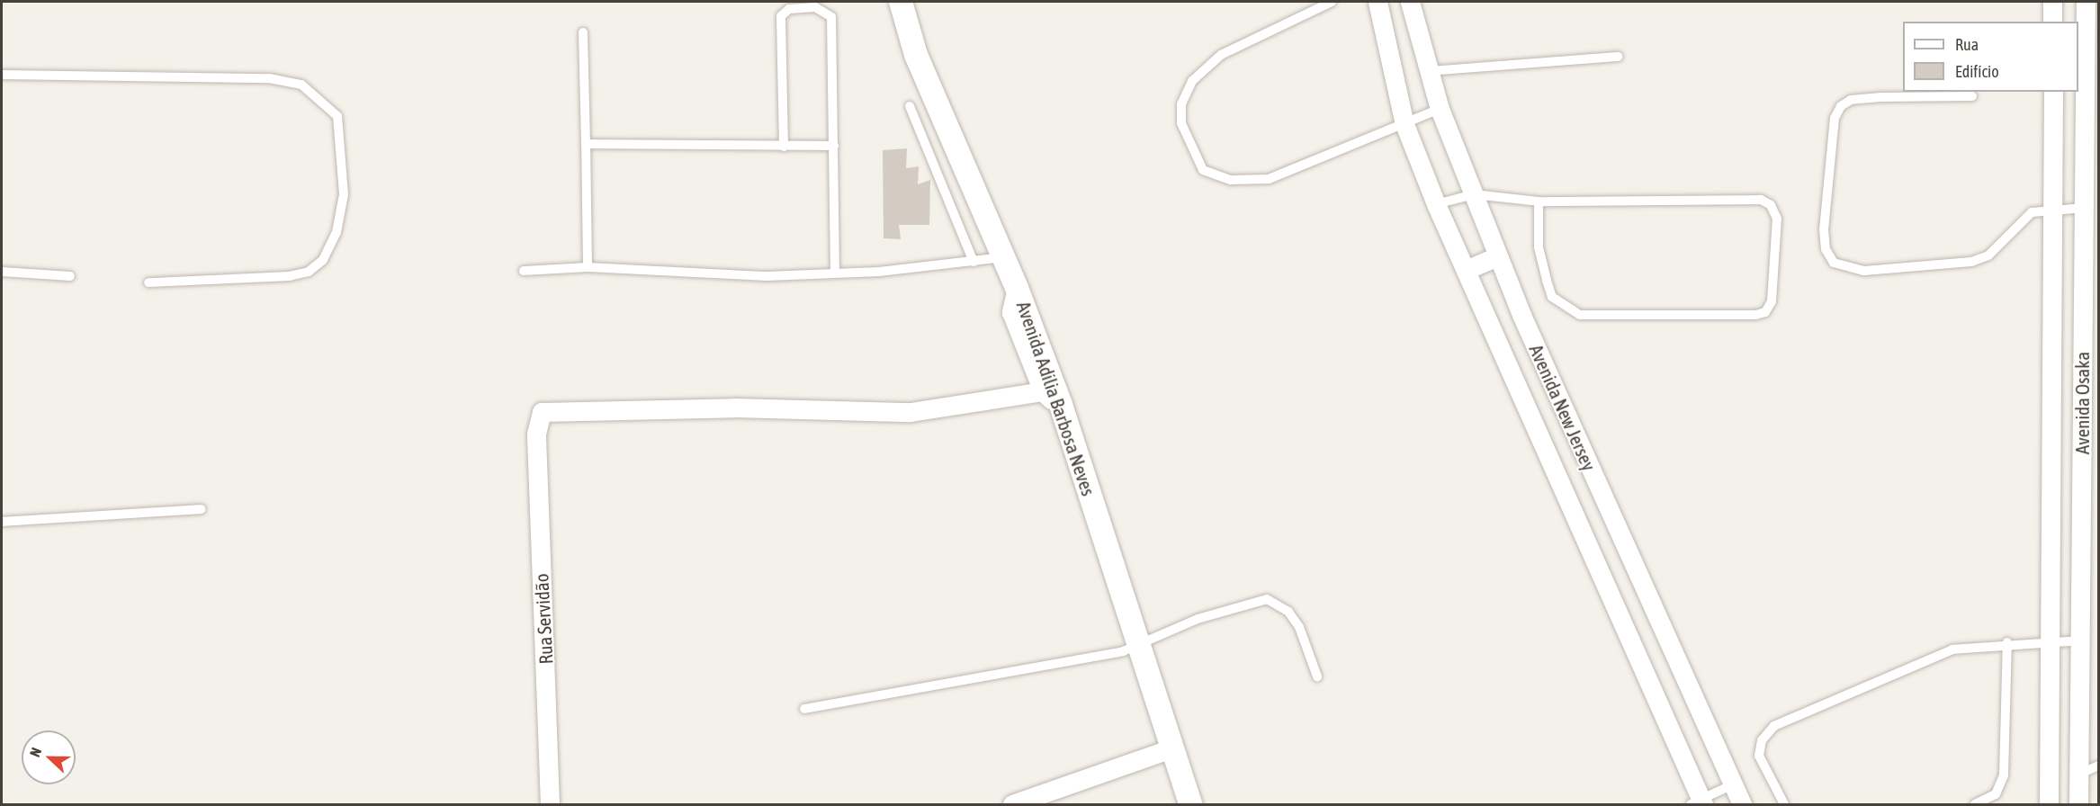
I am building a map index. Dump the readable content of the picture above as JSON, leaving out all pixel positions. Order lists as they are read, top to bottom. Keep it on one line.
{"streets":{"street":["Avenida Adilia Barbosa Neves","Avenida Osaka","Avenida New Jersey","Rua Servidão"]},"legend":["Rua","Edifício"],"north":"left"}
